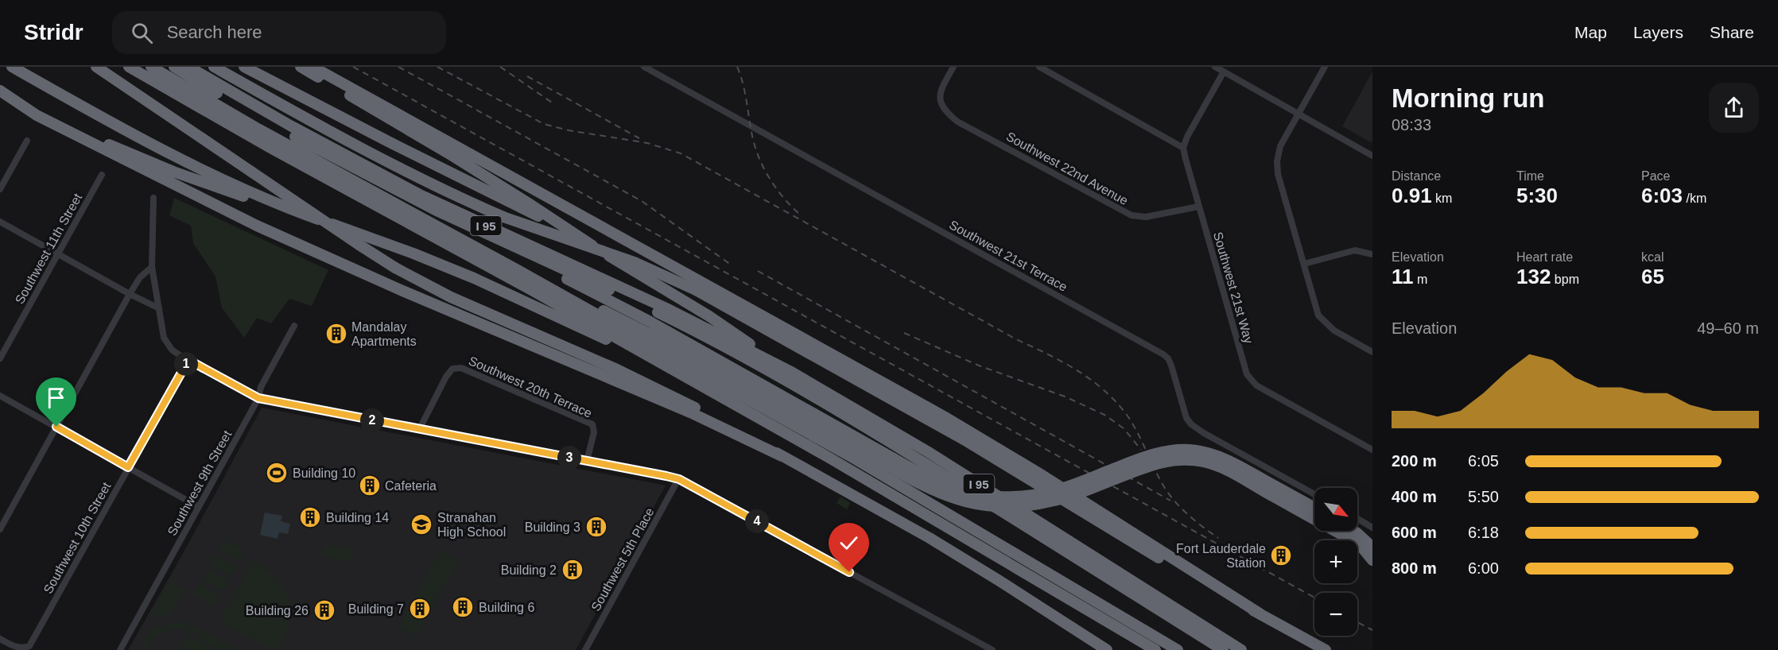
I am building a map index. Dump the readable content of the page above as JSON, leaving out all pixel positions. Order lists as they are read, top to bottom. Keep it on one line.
{"streets":{"highway":["I 95"],"street":["Southwest 22nd Avenue","Southwest 11th Street","Southwest 21st Terrace","Southwest 21st Way","Southwest 20th Terrace","Southwest 9th Street","Southwest 10th Street","Southwest 5th Place"]},"crossings":[["Southwest 22nd Avenue","Southwest 21st Way"]],"places":{"building":["Mandalay Apartments","Cafeteria","Building 14","Building 3","Fort Lauderdale Station","Building 2","Building 6","Building 7","Building 26"],"sports":["Building 10"],"school or university":["Stranahan High School"]},"north":"bottom right","page":{"header":"Stridr","search":"Search here","nav":["Map","Layers","Share"],"heading":["Morning run","08:33"],"stats":[["Distance","0.91 km"],["Time","5:30"],["Pace","6:03 /km"],["Elevation","11 m"],["Heart rate","132 bpm"],["kcal","65"]],"chart":["Elevation","49–60 m"],"pins":["1","2","3","4"],"list":[{"name":"200 m","note":"6:05"},{"name":"400 m","note":"5:50"},{"name":"600 m","note":"6:18"},{"name":"800 m","note":"6:00"}],"map_buttons":["+","−"]}}
